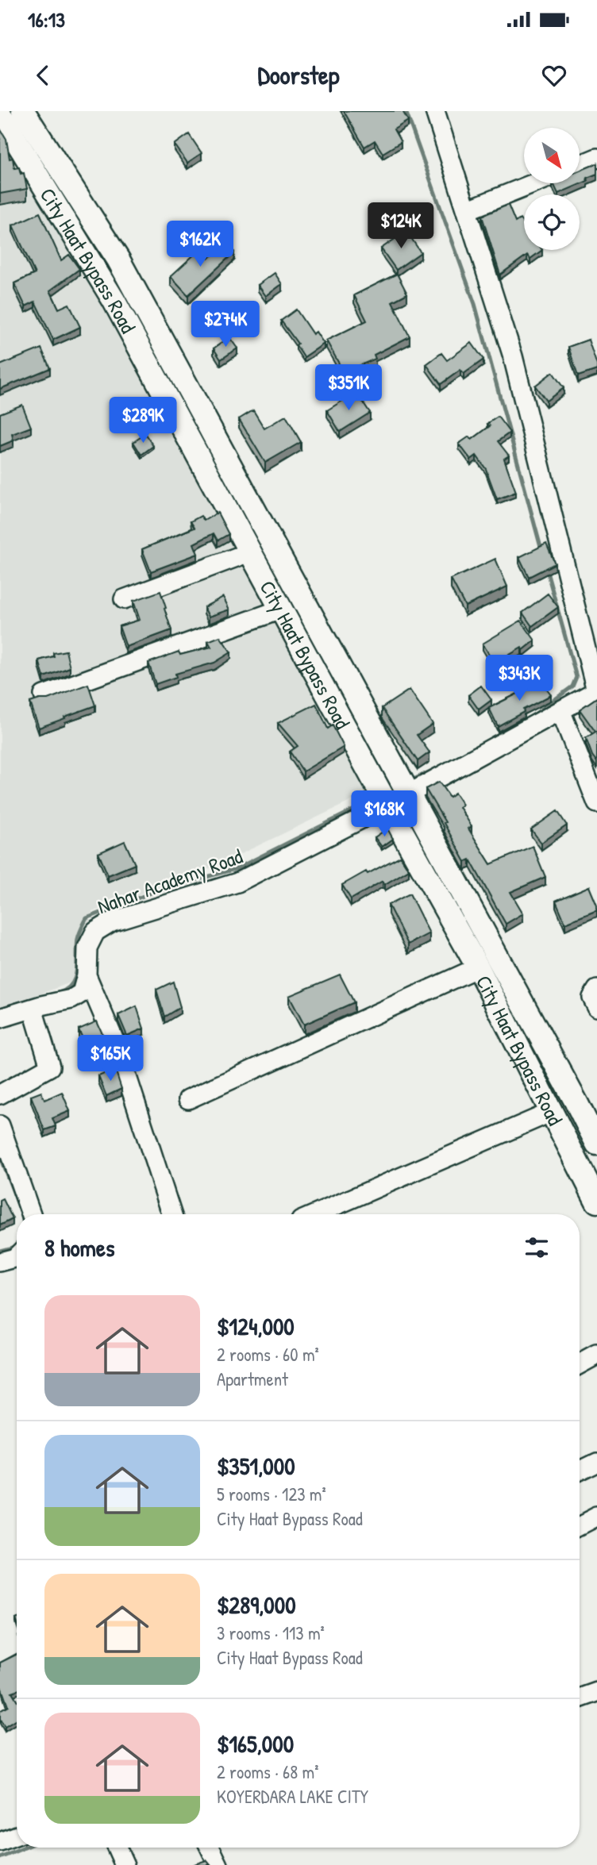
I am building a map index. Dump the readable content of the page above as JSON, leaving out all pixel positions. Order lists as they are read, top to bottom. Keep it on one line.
{"streets":{"main road":["City Haat Bypass Road"],"street":["Nahar Academy Road"]},"crossings":[["City Haat Bypass Road","Nahar Academy Road"]],"north":"bottom right","page":{"status":"16:13","header":"Doorstep","price":["$124K","$162K","$274K","$351K","$289K","$343K","$168K","$165K"],"heading":"8 homes","list":[{"name":"$124,000","note":"2 rooms · 60 m² · Apartment"},{"name":"$351,000","note":"5 rooms · 123 m² · City Haat Bypass Road"},{"name":"$289,000","note":"3 rooms · 113 m² · City Haat Bypass Road"},{"name":"$165,000","note":"2 rooms · 68 m² · KOYERDARA LAKE CITY"}]}}
